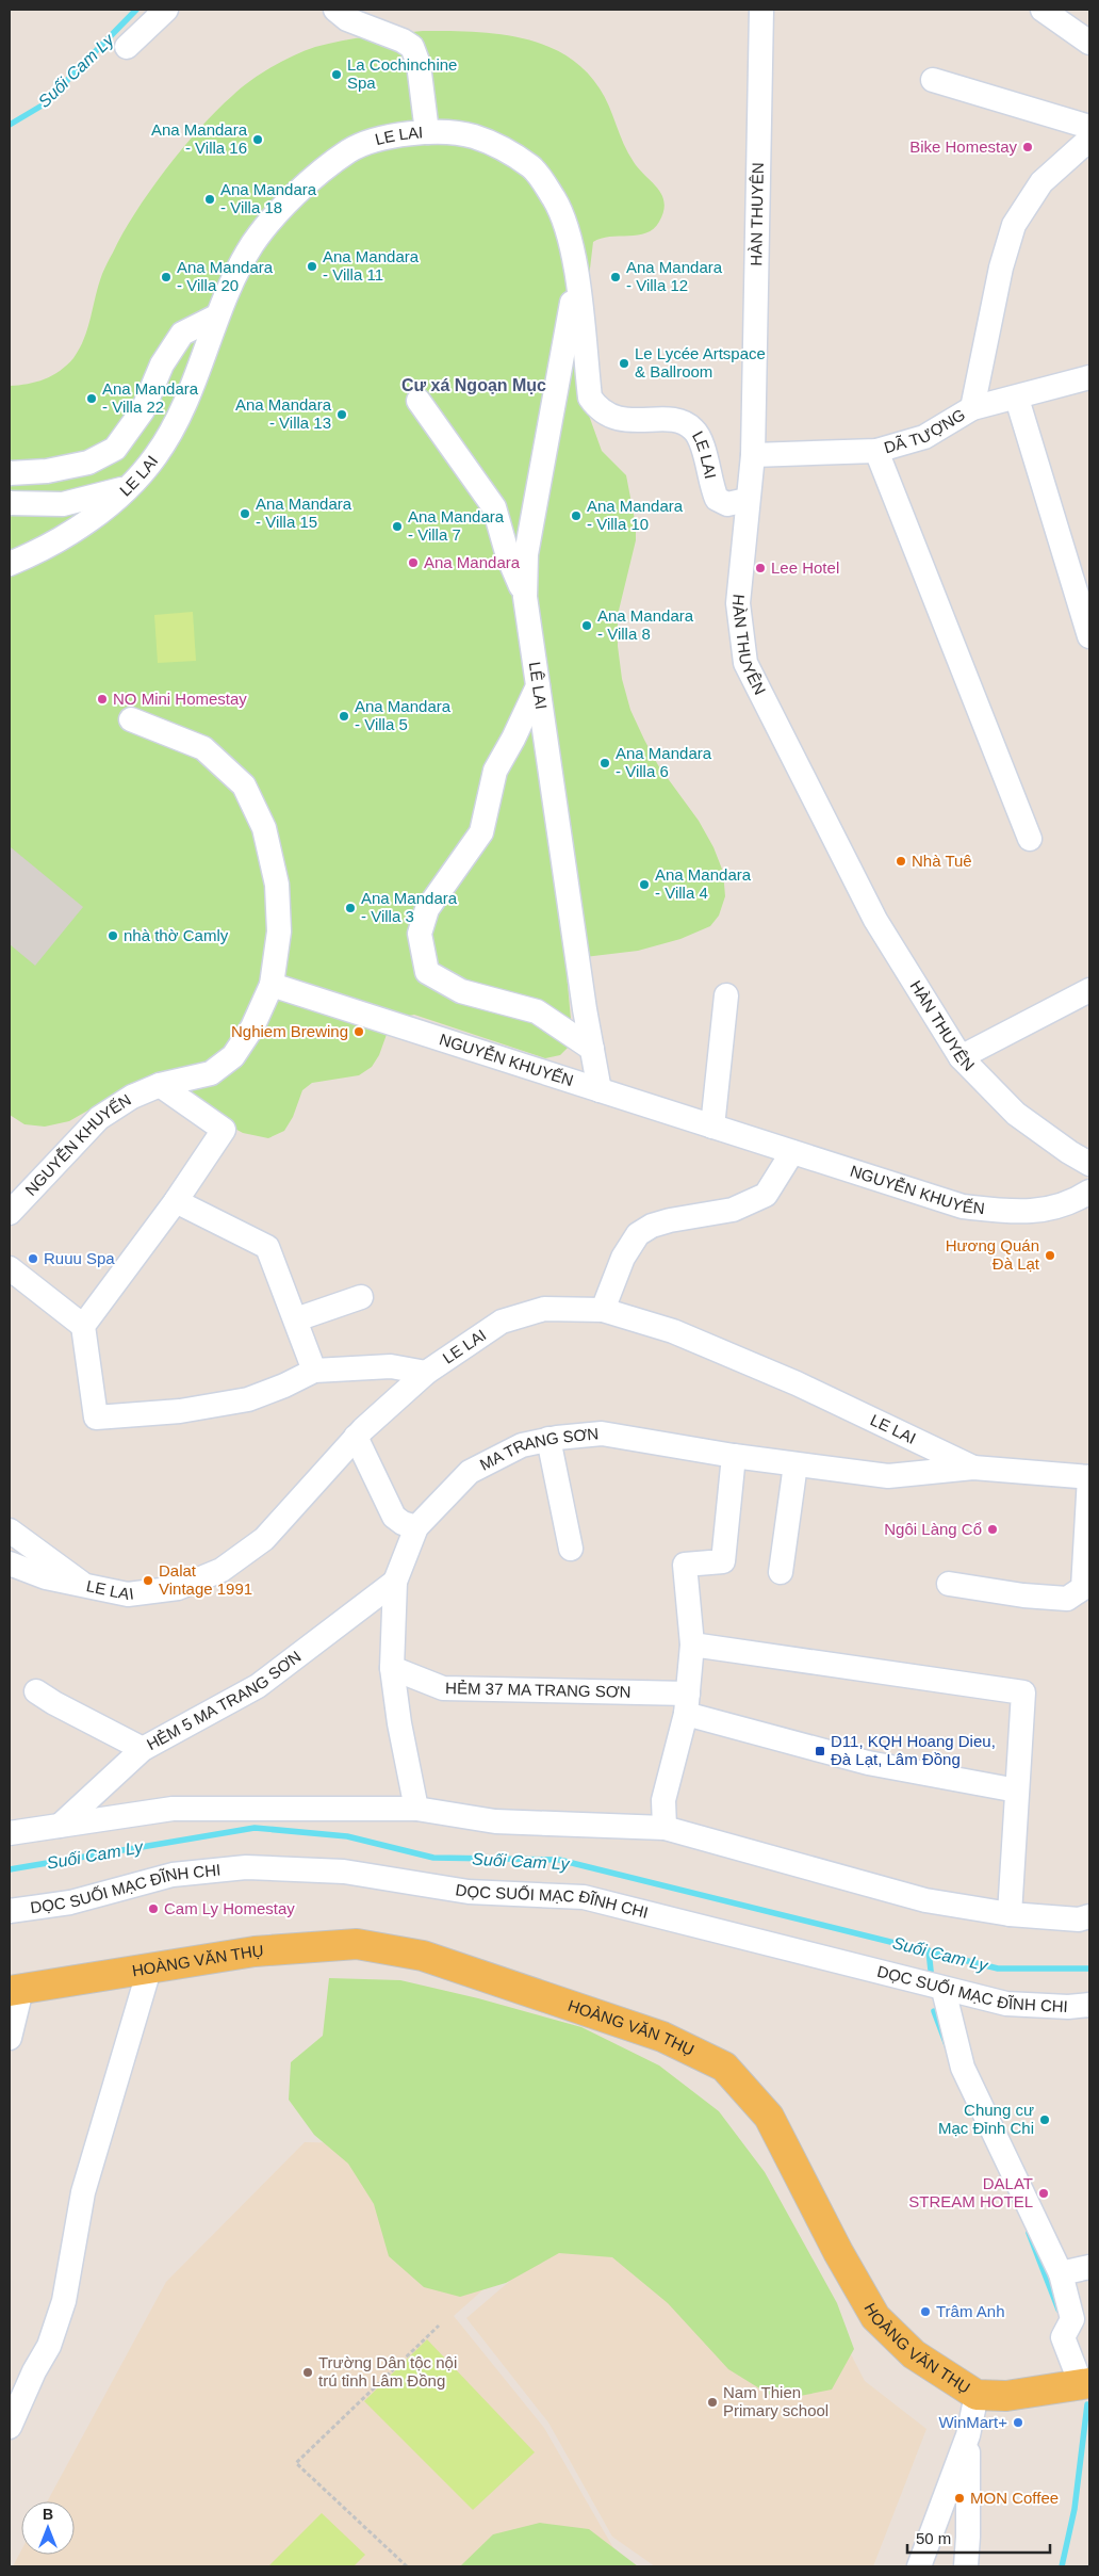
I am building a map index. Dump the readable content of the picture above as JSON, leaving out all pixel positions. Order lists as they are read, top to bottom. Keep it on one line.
{"streets":{"main road":["HOÀNG VĂN THỤ"],"street":["LE LAI","HÀN THUYÊN","DÃ TƯỢNG","LÊ LAI","NGUYỄN KHUYẾN","MA TRANG SƠN","HẺM 37 MA TRANG SƠN","HẺM 5 MA TRANG SƠN","DỌC SUỐI MẠC ĐĨNH CHI"]},"crossings":[["LE LAI","HÀN THUYÊN"],["LE LAI","LÊ LAI"],["LE LAI","MA TRANG SƠN"],["HÀN THUYÊN","DÃ TƯỢNG"],["LÊ LAI","NGUYỄN KHUYẾN"],["MA TRANG SƠN","HẺM 37 MA TRANG SƠN"],["MA TRANG SƠN","HẺM 5 MA TRANG SƠN"]],"districts":["Cư xá Ngoạn Mục"],"water":["Suối Cam Ly"],"places":{"other":["La Cochinchine Spa","Ana Mandara - Villa 16","Bike Homestay","Ana Mandara - Villa 18","Ana Mandara - Villa 11","Ana Mandara - Villa 20","Ana Mandara - Villa 12","Le Lycée Artspace & Ballroom","Ana Mandara - Villa 22","Ana Mandara - Villa 13","Ana Mandara - Villa 15","Ana Mandara - Villa 10","Ana Mandara - Villa 7","Ana Mandara","Lee Hotel","Ana Mandara - Villa 8","NO Mini Homestay","Ana Mandara - Villa 5","Ana Mandara - Villa 6","Nhà Tuê","Ana Mandara - Villa 4","Ana Mandara - Villa 3","nhà thờ Camly","Nghiem Brewing","Hương Quán Đà Lạt","Ruuu Spa","Ngôi Làng Cổ","Dalat Vintage 1991","Cam Ly Homestay","Chung cư Mạc Đỉnh Chi","DALAT STREAM HOTEL","Trâm Anh","Trường Dân tộc nội trú tỉnh Lâm Đồng","Nam Thien Primary school","WinMart+","MON Coffee"],"transit":["D11, KQH Hoang Dieu, Đà Lạt, Lâm Đồng"]},"scale_bar":"50 m","north":"top"}
